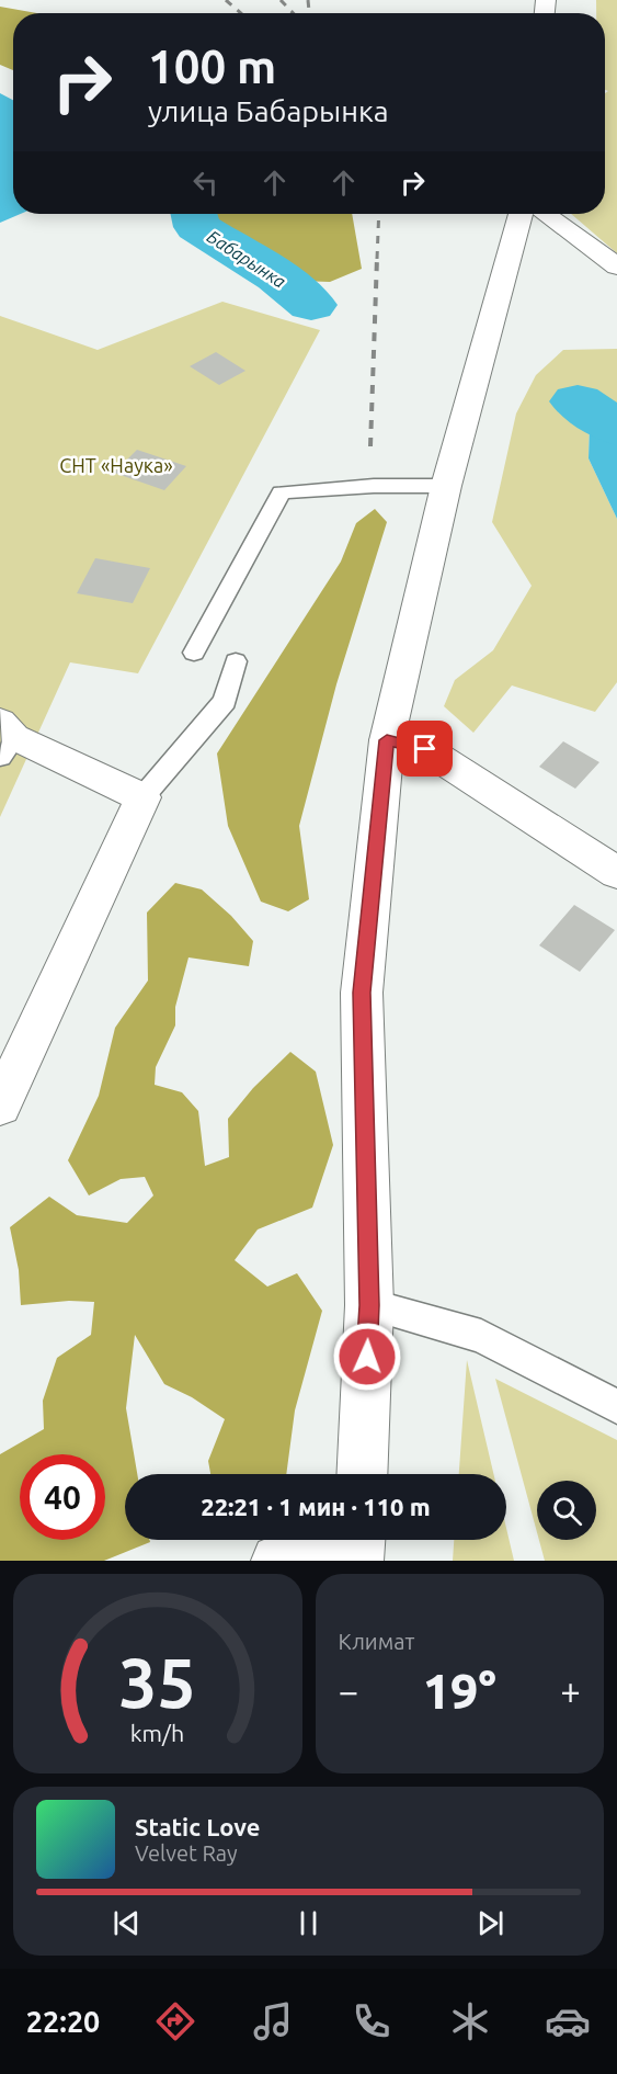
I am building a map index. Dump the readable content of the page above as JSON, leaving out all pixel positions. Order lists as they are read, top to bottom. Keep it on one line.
{"water":["Бабарынка"],"parks":["СНТ «Наука»"],"page":{"turn":["100 m","улица Бабарынка"],"limit":"40","trip":"22:21 · 1 мин · 110 m","tile":"Климат","heat":["−","19°","+"],"song":["Static Love","Velvet Ray"],"tabs":"22:20","gauge":["35","km/h"]}}
